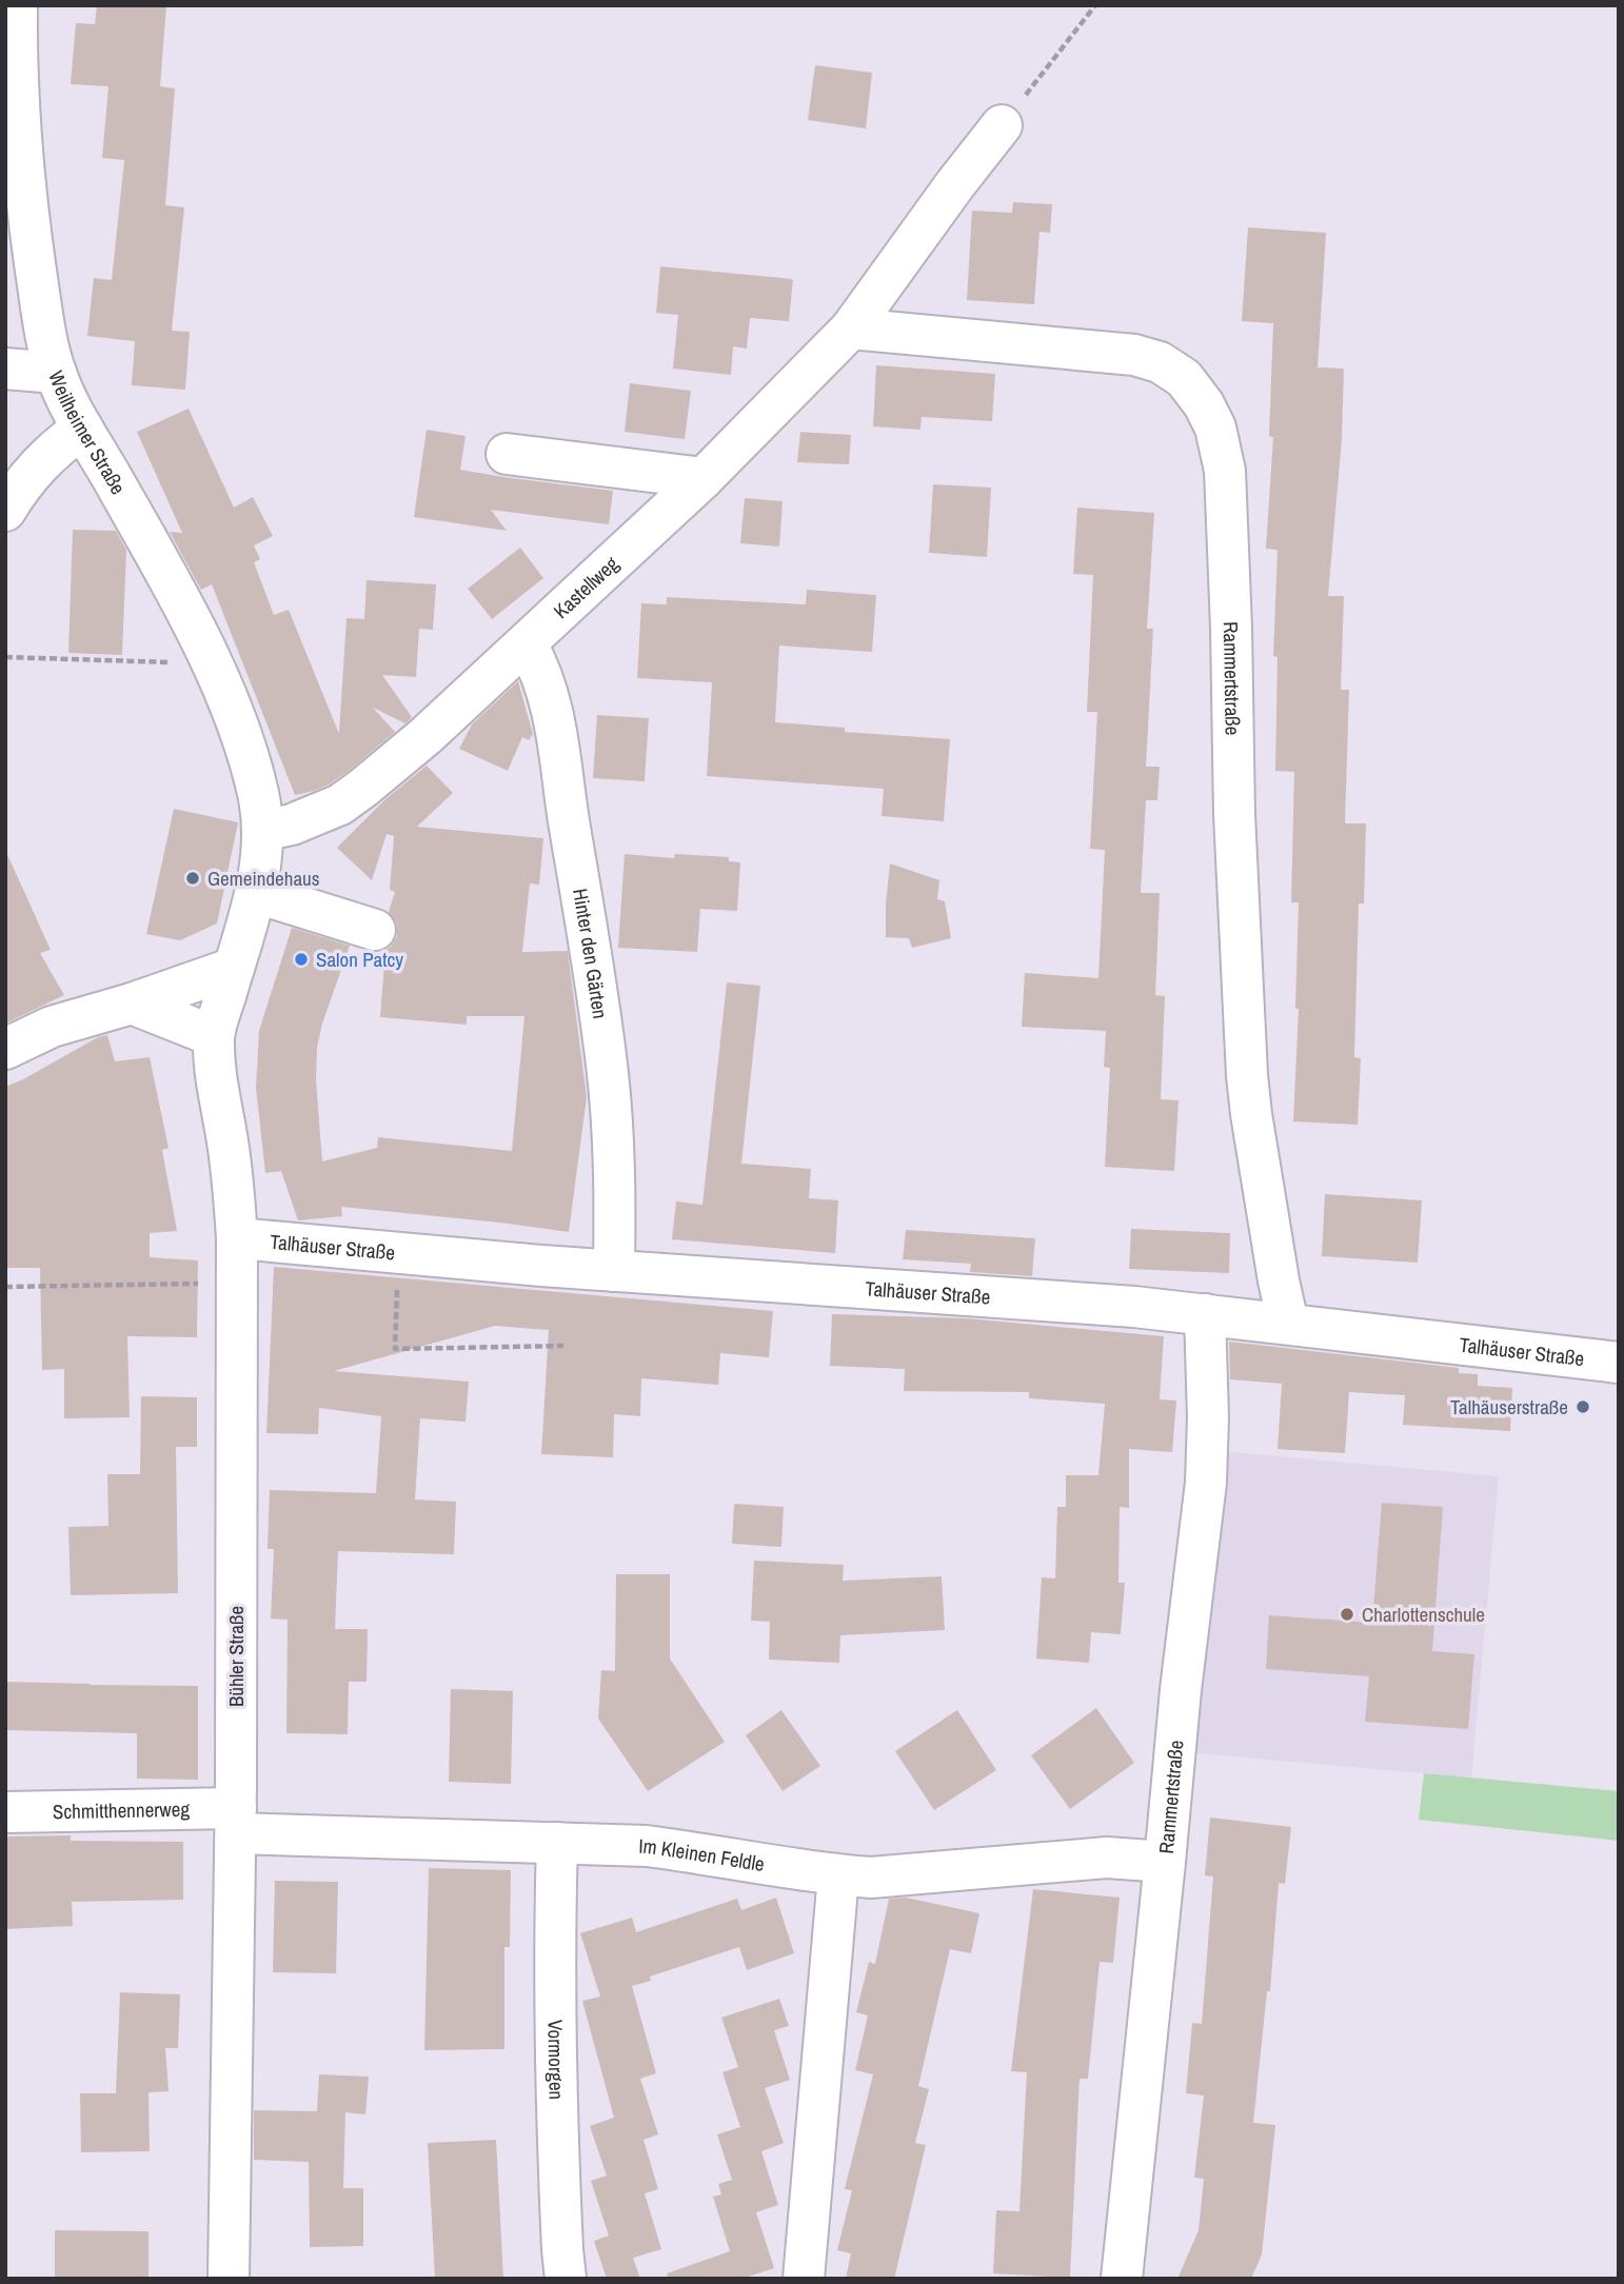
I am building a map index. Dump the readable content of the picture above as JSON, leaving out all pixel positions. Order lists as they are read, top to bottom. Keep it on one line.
{"streets":{"street":["Weilheimer Straße","Kastellweg","Rammertstraße","Hinter den Gärten","Talhäuser Straße","Bühler Straße","Schmitthennerweg","Im Kleinen Feldle","Vormorgen"]},"crossings":[["Weilheimer Straße","Kastellweg"],["Kastellweg","Rammertstraße"],["Kastellweg","Hinter den Gärten"],["Rammertstraße","Talhäuser Straße"],["Rammertstraße","Im Kleinen Feldle"],["Hinter den Gärten","Talhäuser Straße"],["Talhäuser Straße","Bühler Straße"],["Bühler Straße","Schmitthennerweg"],["Bühler Straße","Im Kleinen Feldle"],["Schmitthennerweg","Im Kleinen Feldle"],["Im Kleinen Feldle","Vormorgen"]],"places":["Gemeindehaus","Salon Patcy","Talhäuserstraße","Charlottenschule"]}
